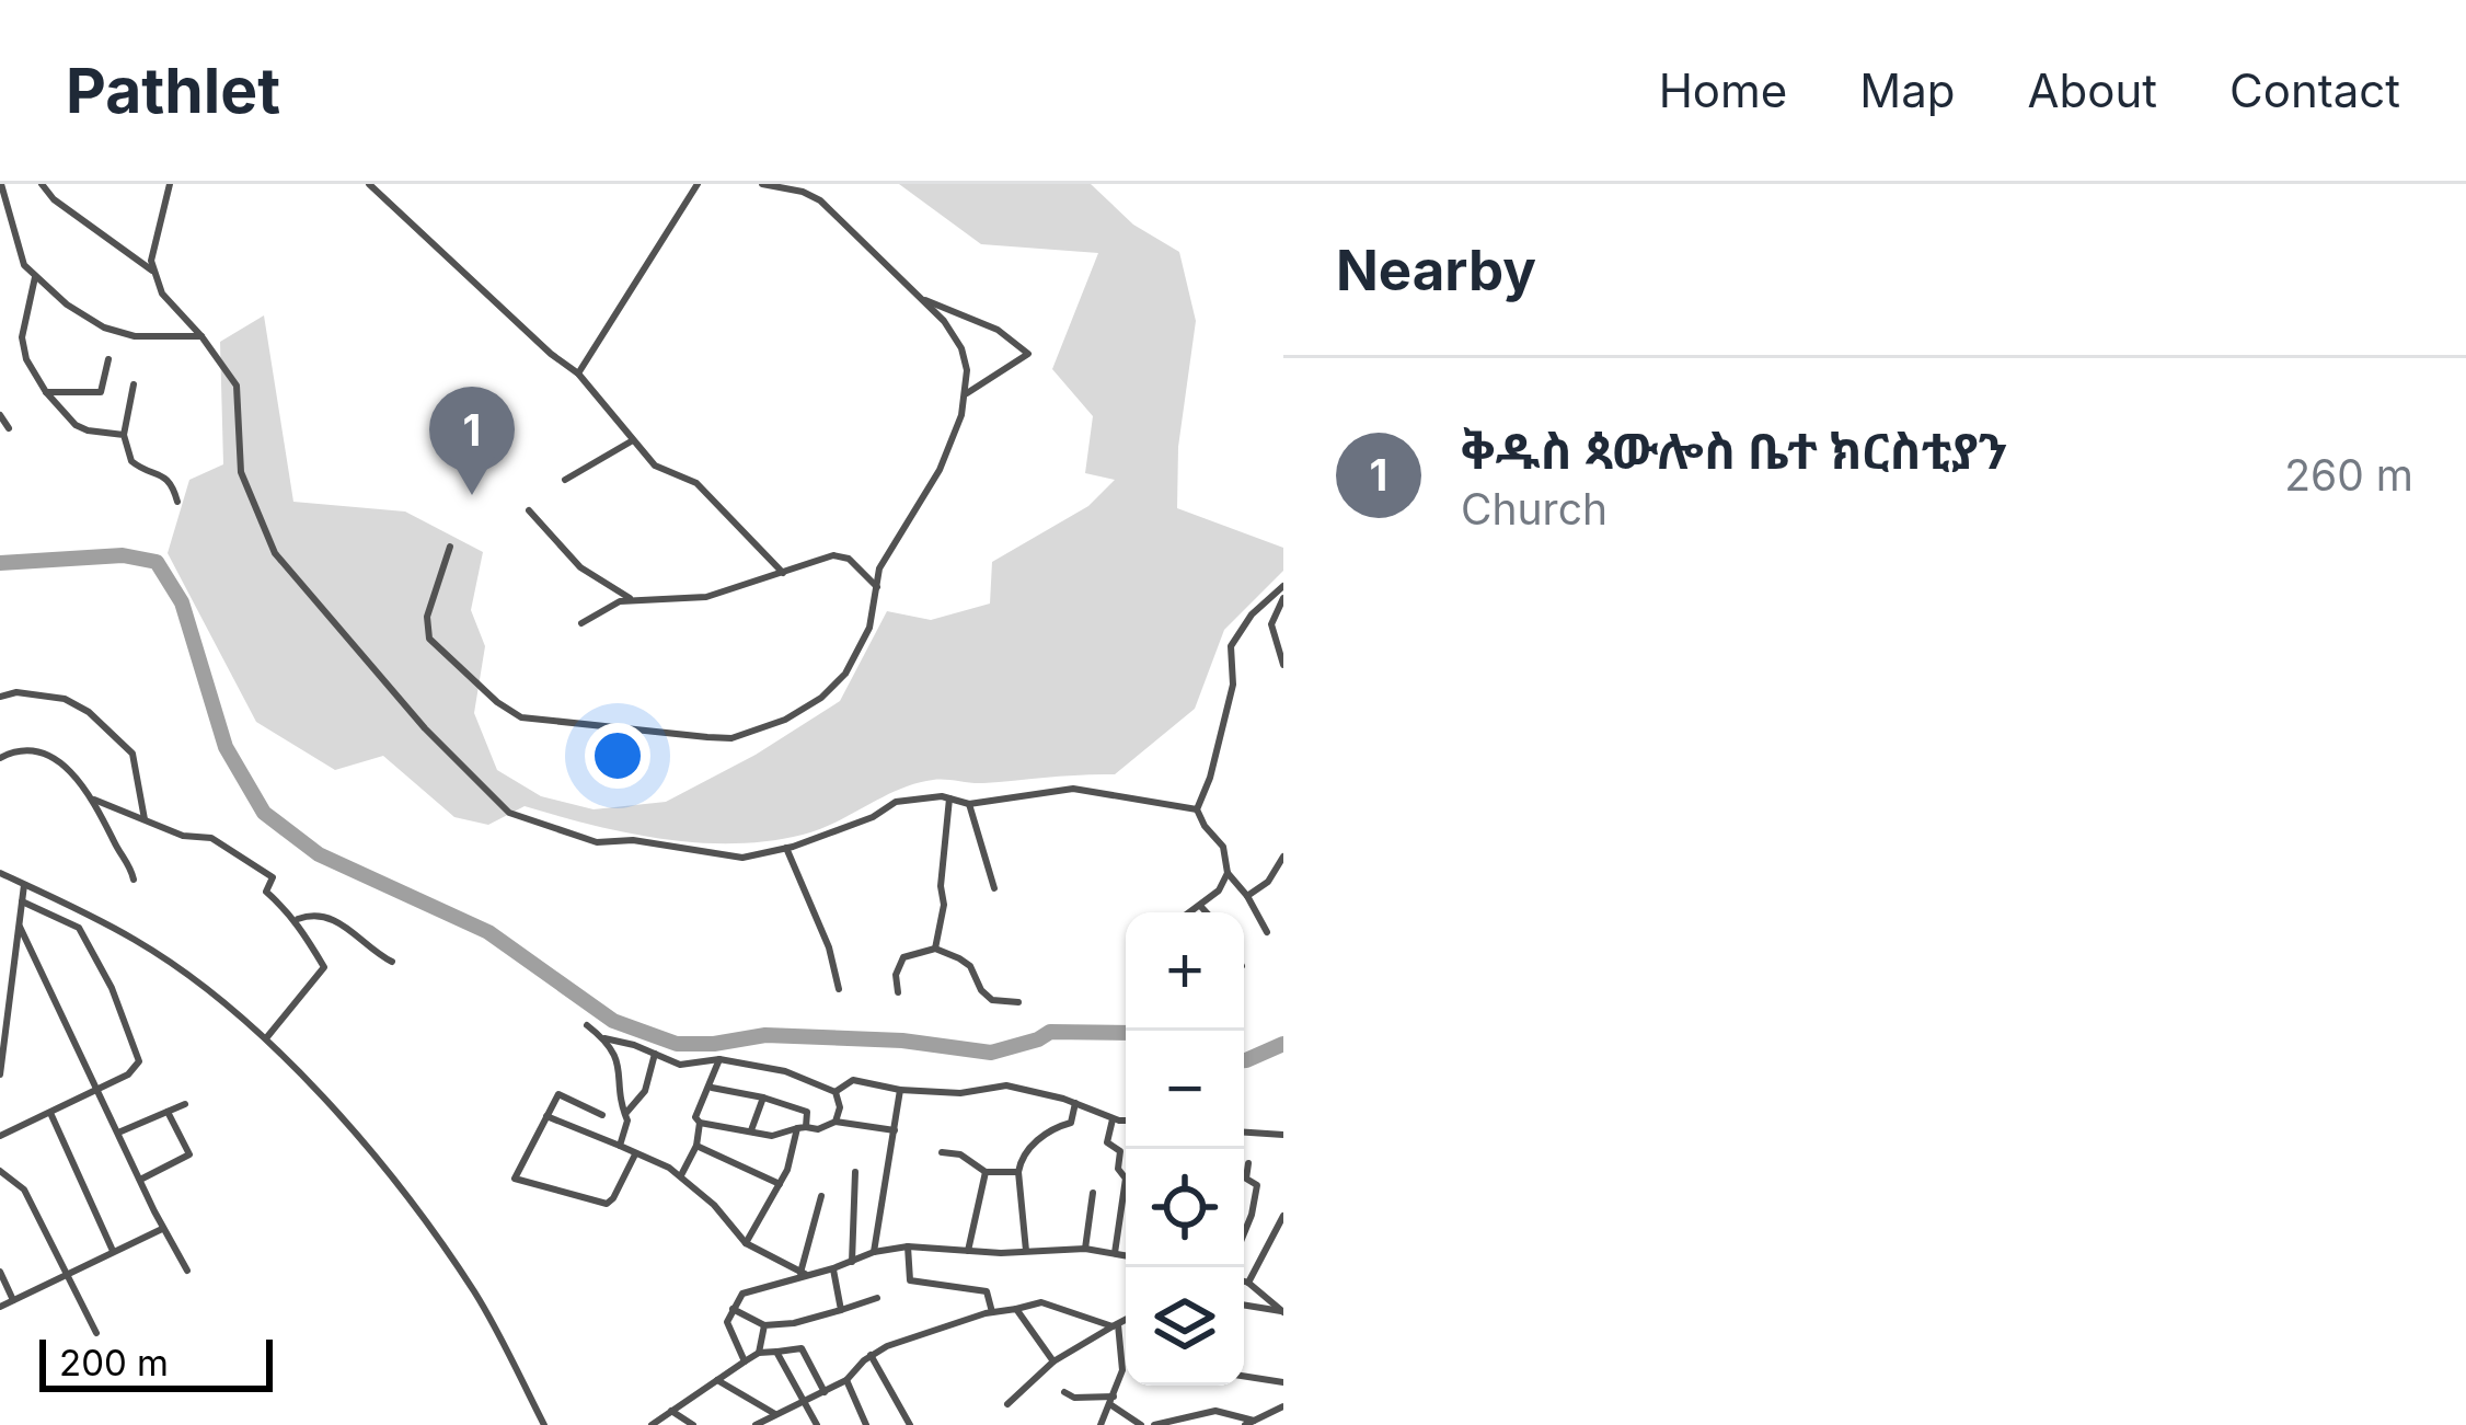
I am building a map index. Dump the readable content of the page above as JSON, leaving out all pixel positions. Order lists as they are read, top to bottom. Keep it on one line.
{"scale_bar":"200 m","page":{"header":"Pathlet","nav":["Home","Map","About","Contact"],"heading":"Nearby","list":[{"mark":"1","name":"ቅዱስ ጳውሎስ ቤተ ክርስቲያን","note":"Church","value":"260 m"}],"pins":"1","map_buttons":["+","−"],"scale":"200 m"}}
